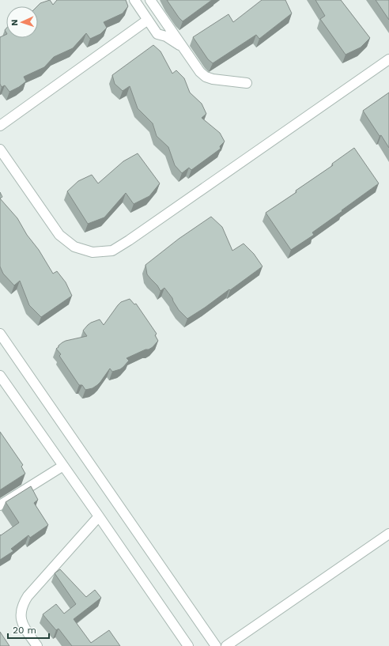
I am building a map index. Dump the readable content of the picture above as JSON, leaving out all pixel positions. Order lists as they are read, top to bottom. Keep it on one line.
{"scale_bar":"20 m","north":"left"}
